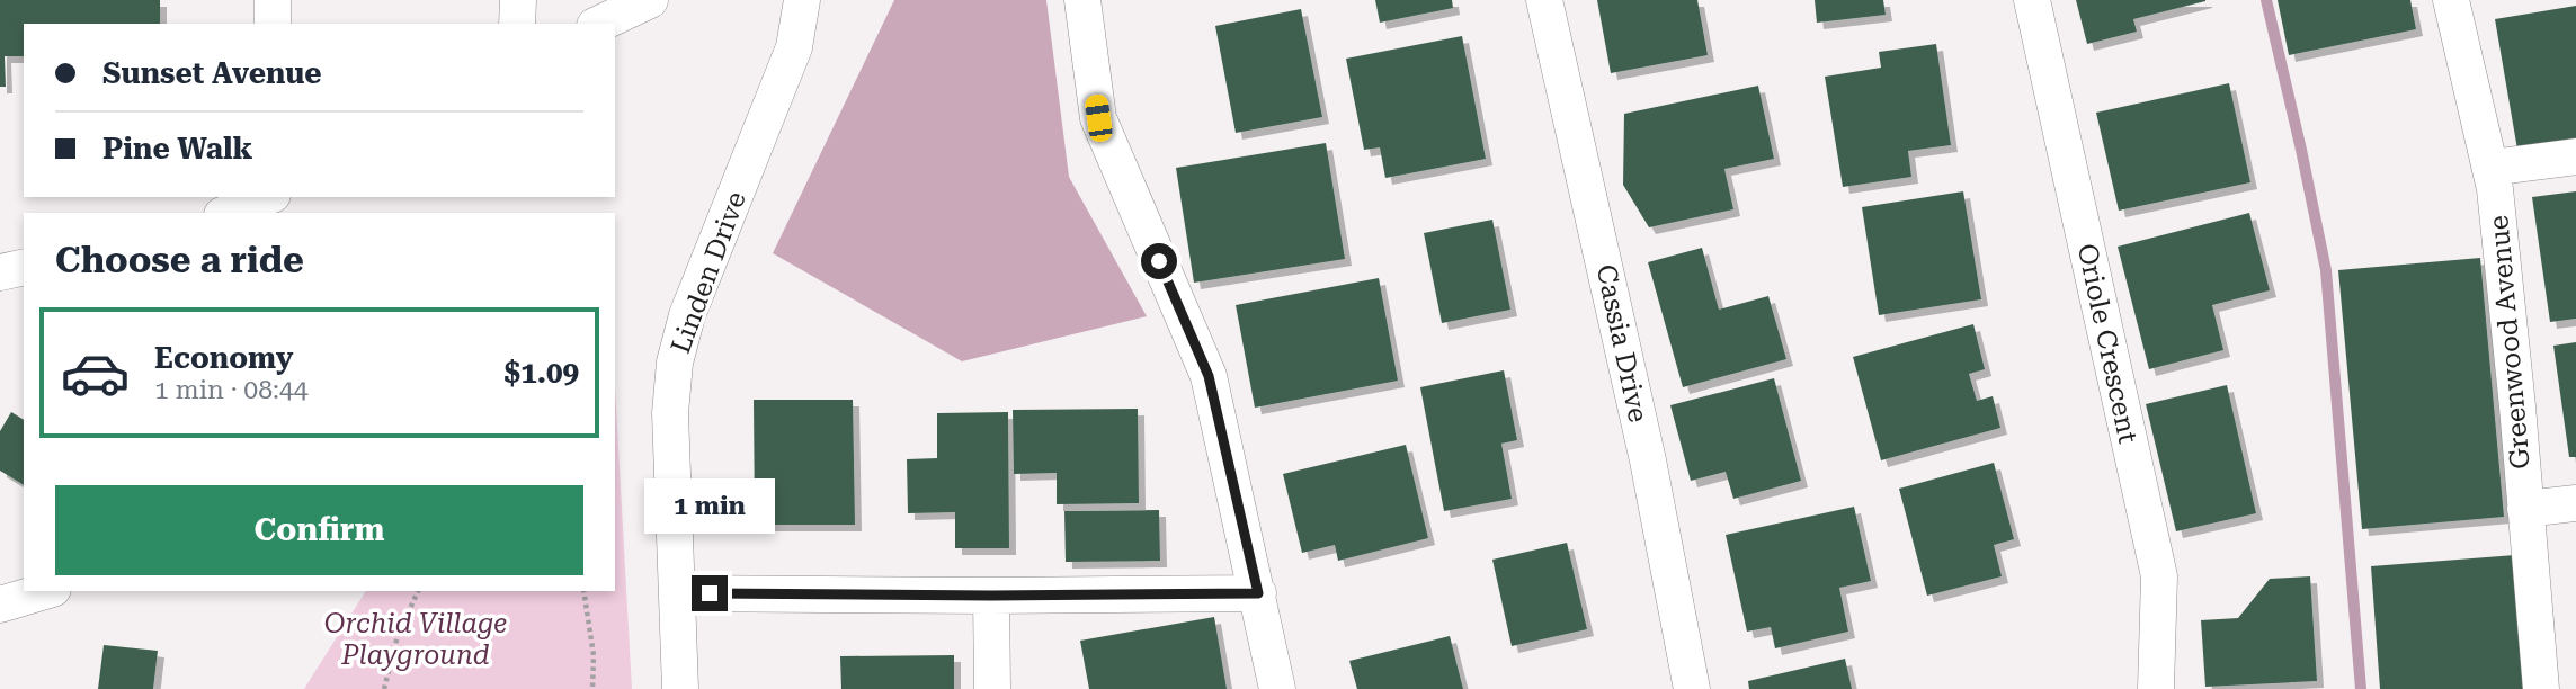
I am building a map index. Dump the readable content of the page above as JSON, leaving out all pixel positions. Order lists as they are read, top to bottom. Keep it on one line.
{"streets":{"street":["Linden Drive","Greenwood Avenue","Cassia Drive","Oriole Crescent"]},"parks":["Orchid Village Playground"],"page":{"banner":["Sunset Avenue","Pine Walk"],"heading":"Choose a ride","list":[{"name":"Economy","note":"1 min · 08:44","value":"$1.09"}],"buttons":"Confirm","bubble":"1 min"}}
